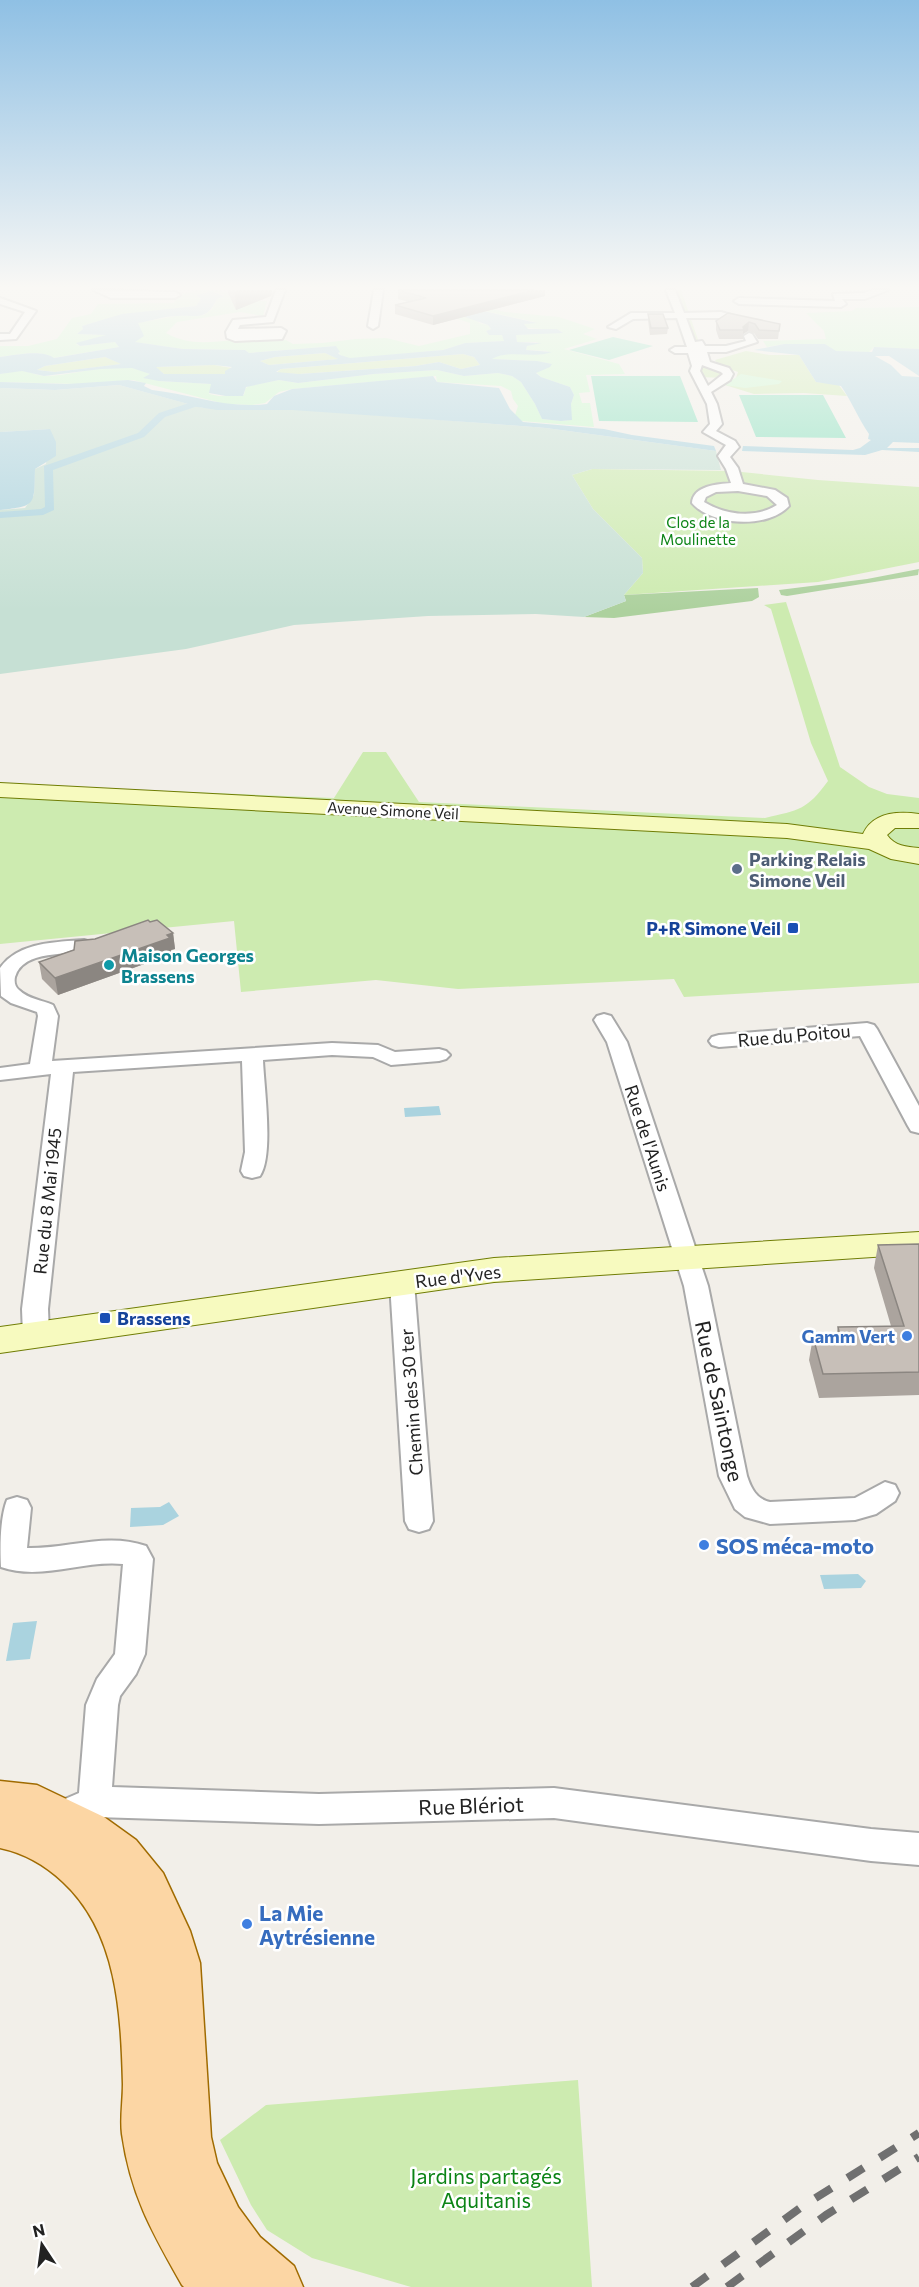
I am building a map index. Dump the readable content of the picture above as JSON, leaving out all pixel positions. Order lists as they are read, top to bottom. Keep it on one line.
{"streets":{"main road":["Avenue Simone Veil","Rue d'Yves"],"street":["Rue du Poitou","Rue de l'Aunis","Rue du 8 Mai 1945","Rue de Saintonge","Chemin des 30 ter","Rue Blériot"]},"crossings":[["Rue de l'Aunis","Rue d'Yves"],["Rue de l'Aunis","Rue de Saintonge"],["Rue du 8 Mai 1945","Rue d'Yves"],["Rue d'Yves","Rue de Saintonge"],["Rue d'Yves","Chemin des 30 ter"]],"parks":["Clos de la Moulinette","Jardins partagés Aquitanis"],"places":{"other":["Parking Relais Simone Veil","Maison Georges Brassens","Gamm Vert","SOS méca-moto","La Mie Aytrésienne"],"transit":["P+R Simone Veil","Brassens"]},"north":"top"}
